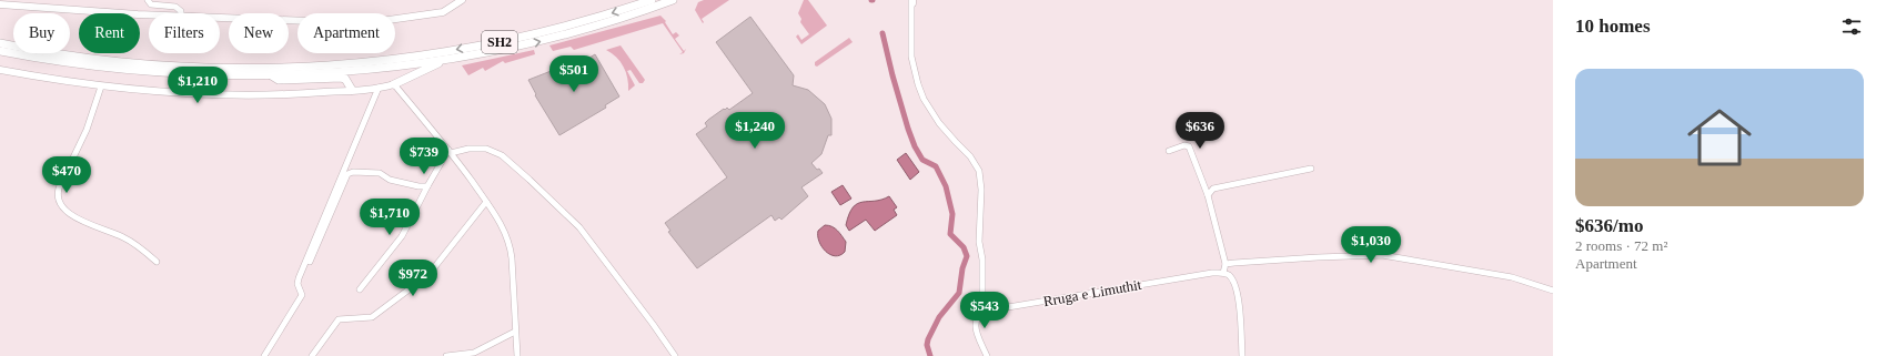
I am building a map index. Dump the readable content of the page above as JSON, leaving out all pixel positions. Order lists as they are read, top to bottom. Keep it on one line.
{"streets":{"highway":["SH2"],"street":["Rruga e Limuthit"]},"page":{"heading":"10 homes","chip":["Buy","Rent","Filters","New","Apartment"],"list":[{"name":"$636/mo","note":"2 rooms · 72 m² · Apartment"}],"price":["$501","$1,210","$1,240","$636","$739","$470","$1,710","$1,030","$972","$543"]}}
